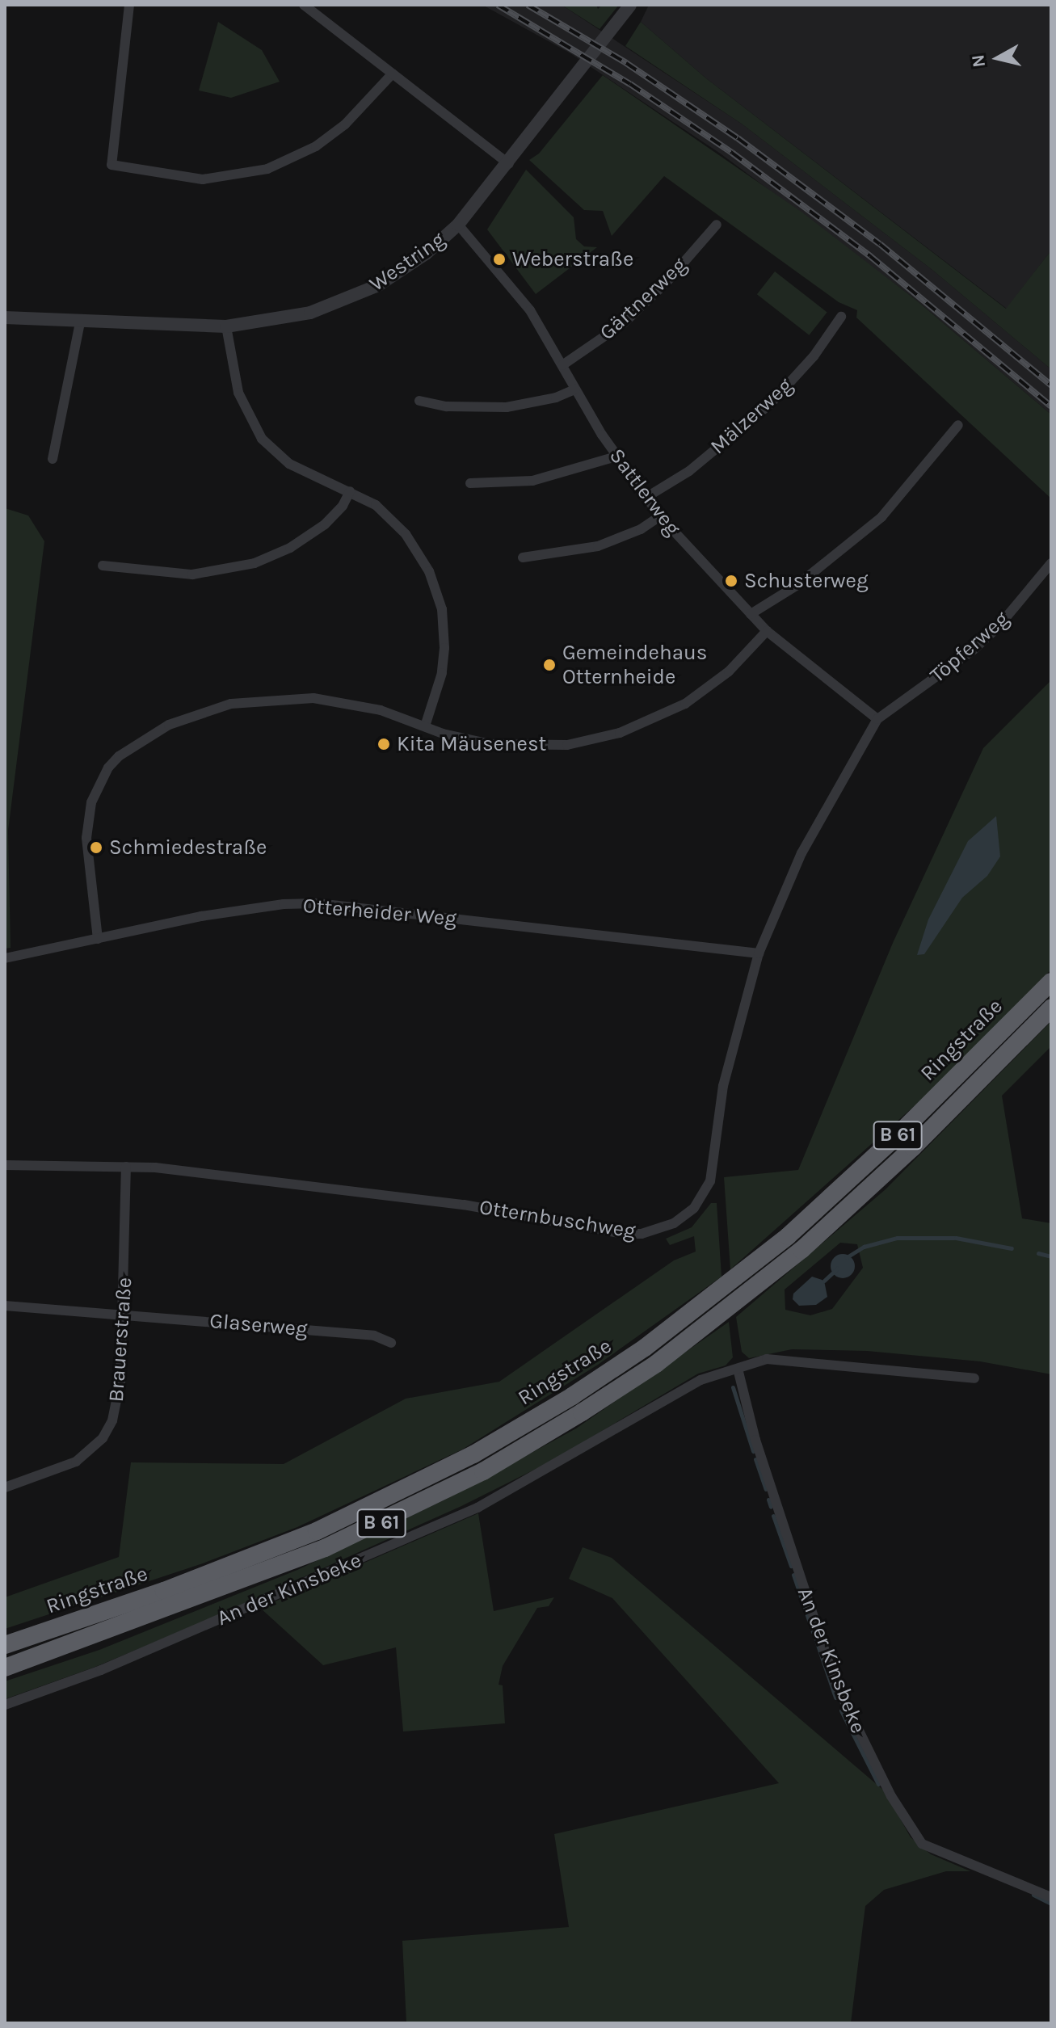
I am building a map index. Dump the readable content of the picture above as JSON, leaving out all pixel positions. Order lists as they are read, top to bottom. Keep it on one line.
{"streets":{"highway":["Ringstraße","B 61"],"street":["Westring","Gärtnerweg","Mälzerweg","Sattlerweg","Töpferweg","Otterheider Weg","Otternbuschweg","Glaserweg","Brauerstraße","An der Kinsbeke"]},"crossings":[["Westring","Sattlerweg"],["Gärtnerweg","Sattlerweg"],["Mälzerweg","Sattlerweg"],["Sattlerweg","Töpferweg"],["Sattlerweg","Otternbuschweg"],["Töpferweg","Otternbuschweg"],["Otterheider Weg","Otternbuschweg"],["Otternbuschweg","Brauerstraße"],["Glaserweg","Brauerstraße"]],"places":["Weberstraße","Schusterweg","Gemeindehaus Otternheide","Kita Mäusenest","Schmiedestraße"],"north":"left"}
